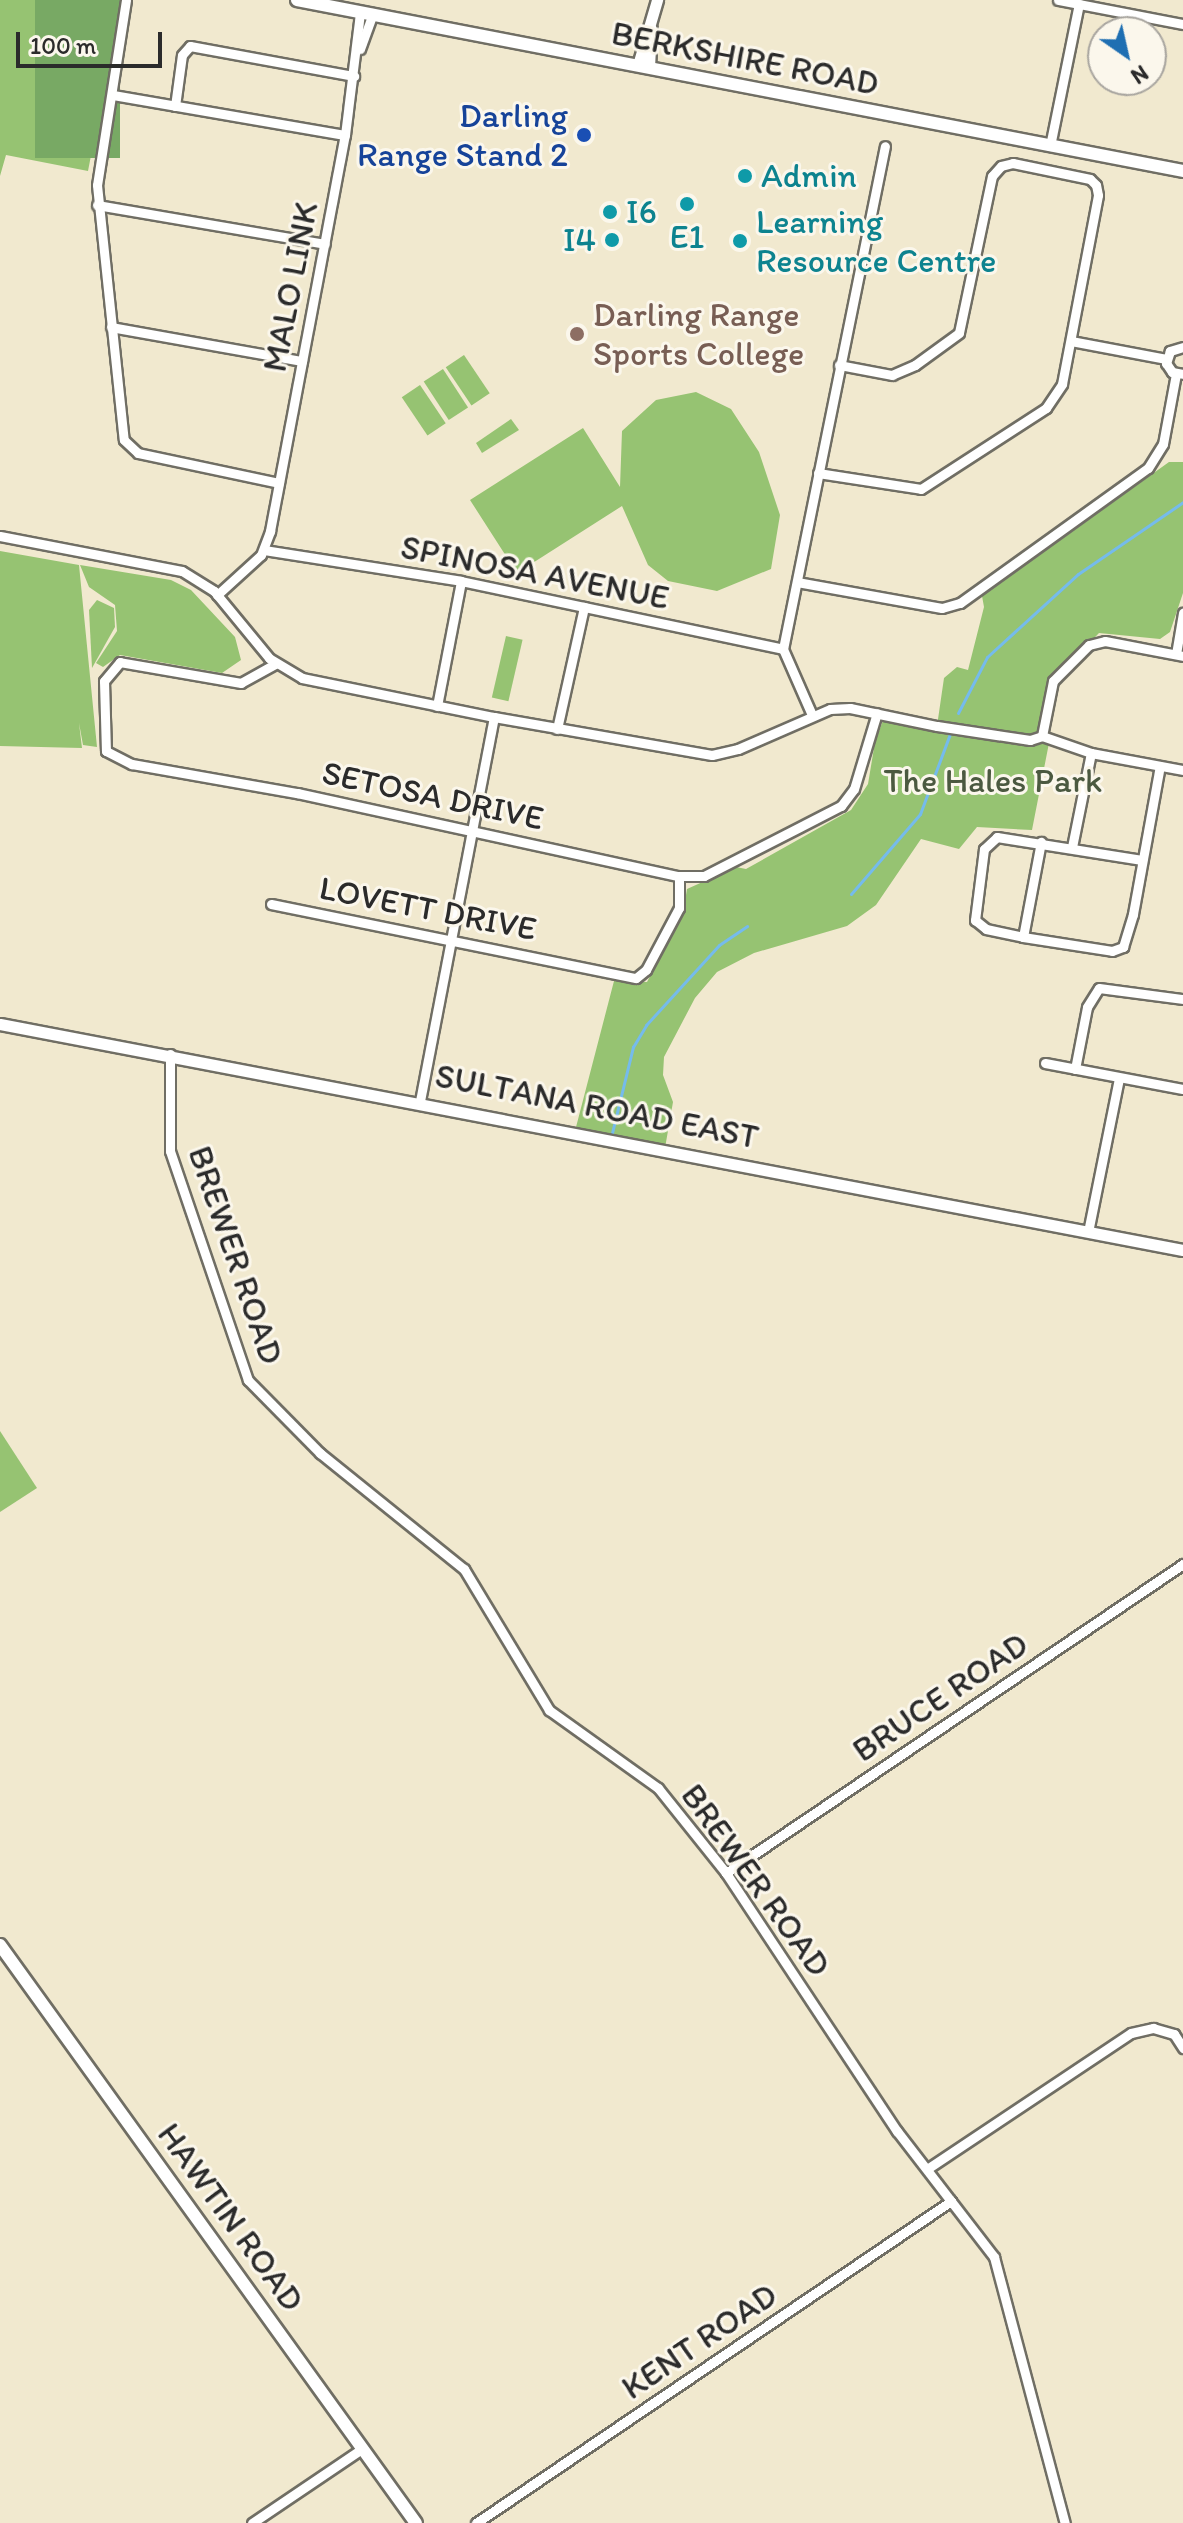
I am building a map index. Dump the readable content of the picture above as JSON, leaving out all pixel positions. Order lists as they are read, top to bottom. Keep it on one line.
{"streets":{"main road":["BERKSHIRE ROAD","HAWTIN ROAD"],"street":["MALO LINK","SPINOSA AVENUE","SETOSA DRIVE","LOVETT DRIVE","SULTANA ROAD EAST","BREWER ROAD","BRUCE ROAD","KENT ROAD"]},"crossings":[["BERKSHIRE ROAD","MALO LINK"],["MALO LINK","SPINOSA AVENUE"],["SETOSA DRIVE","LOVETT DRIVE"],["SULTANA ROAD EAST","BREWER ROAD"],["BREWER ROAD","BRUCE ROAD"],["BREWER ROAD","KENT ROAD"]],"parks":["The Hales Park"],"places":["Darling Range Stand 2","Admin","E1","I6","I4","Learning Resource Centre","Darling Range Sports College"],"scale_bar":"100 m","north":"bottom right"}
